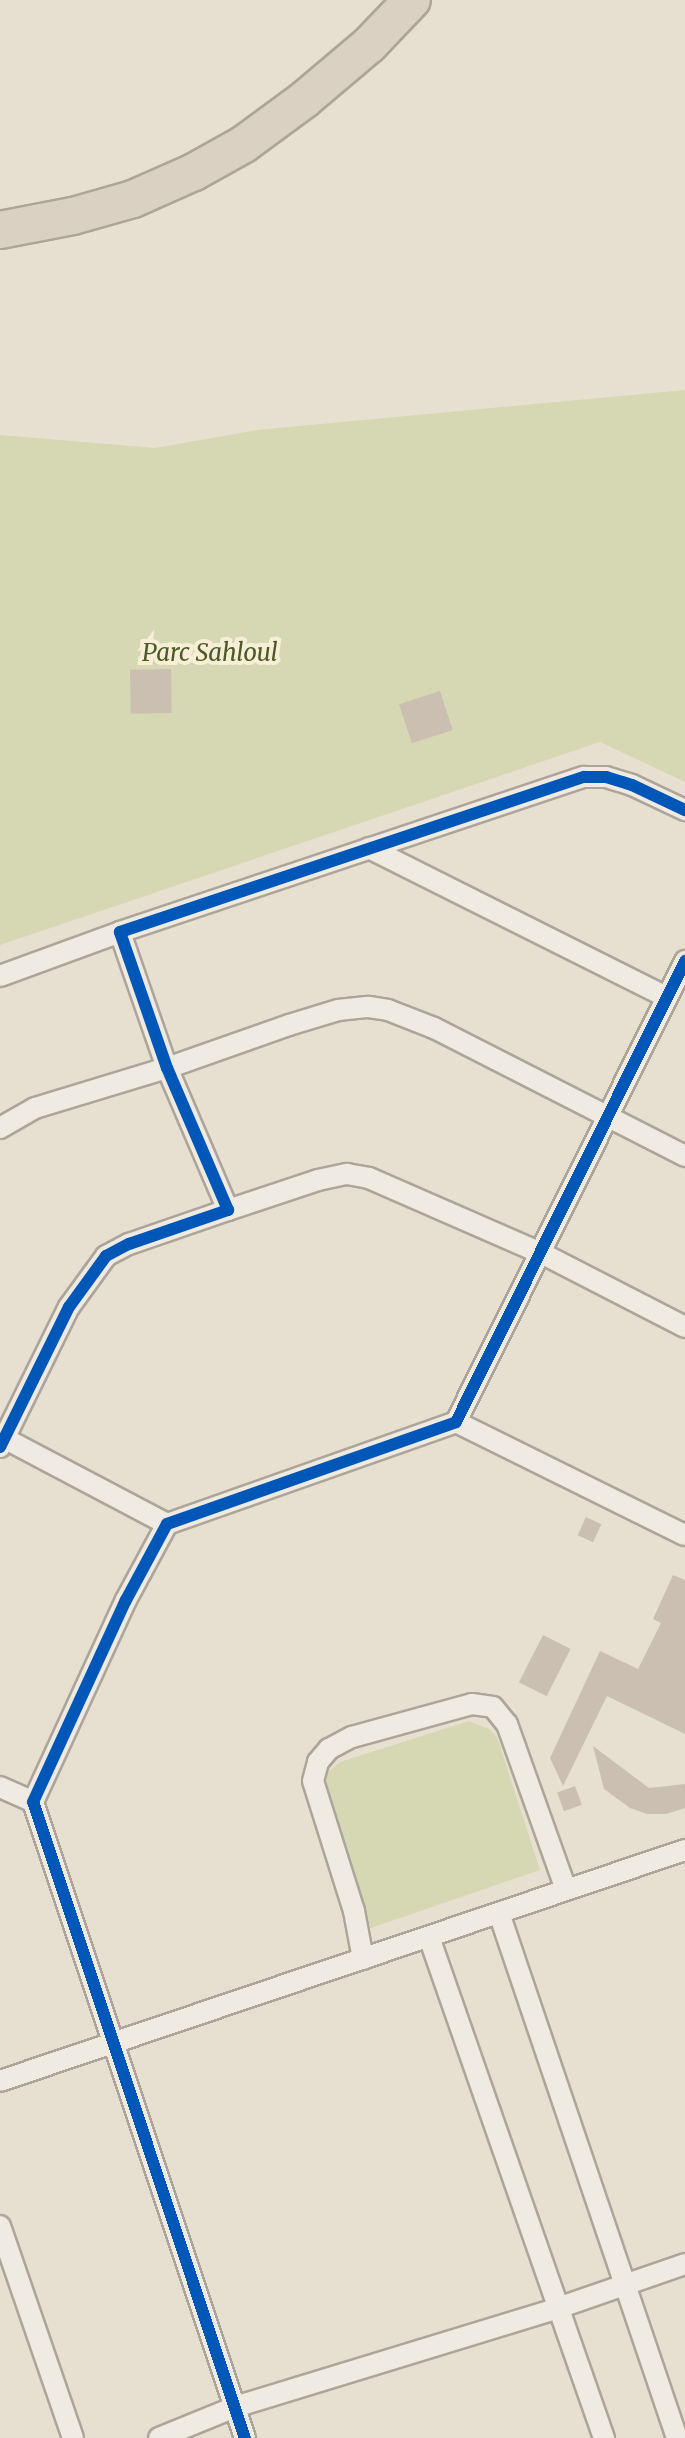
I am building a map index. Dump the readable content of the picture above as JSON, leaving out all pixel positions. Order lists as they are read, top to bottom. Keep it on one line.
{"parks":["Parc Sahloul"]}
